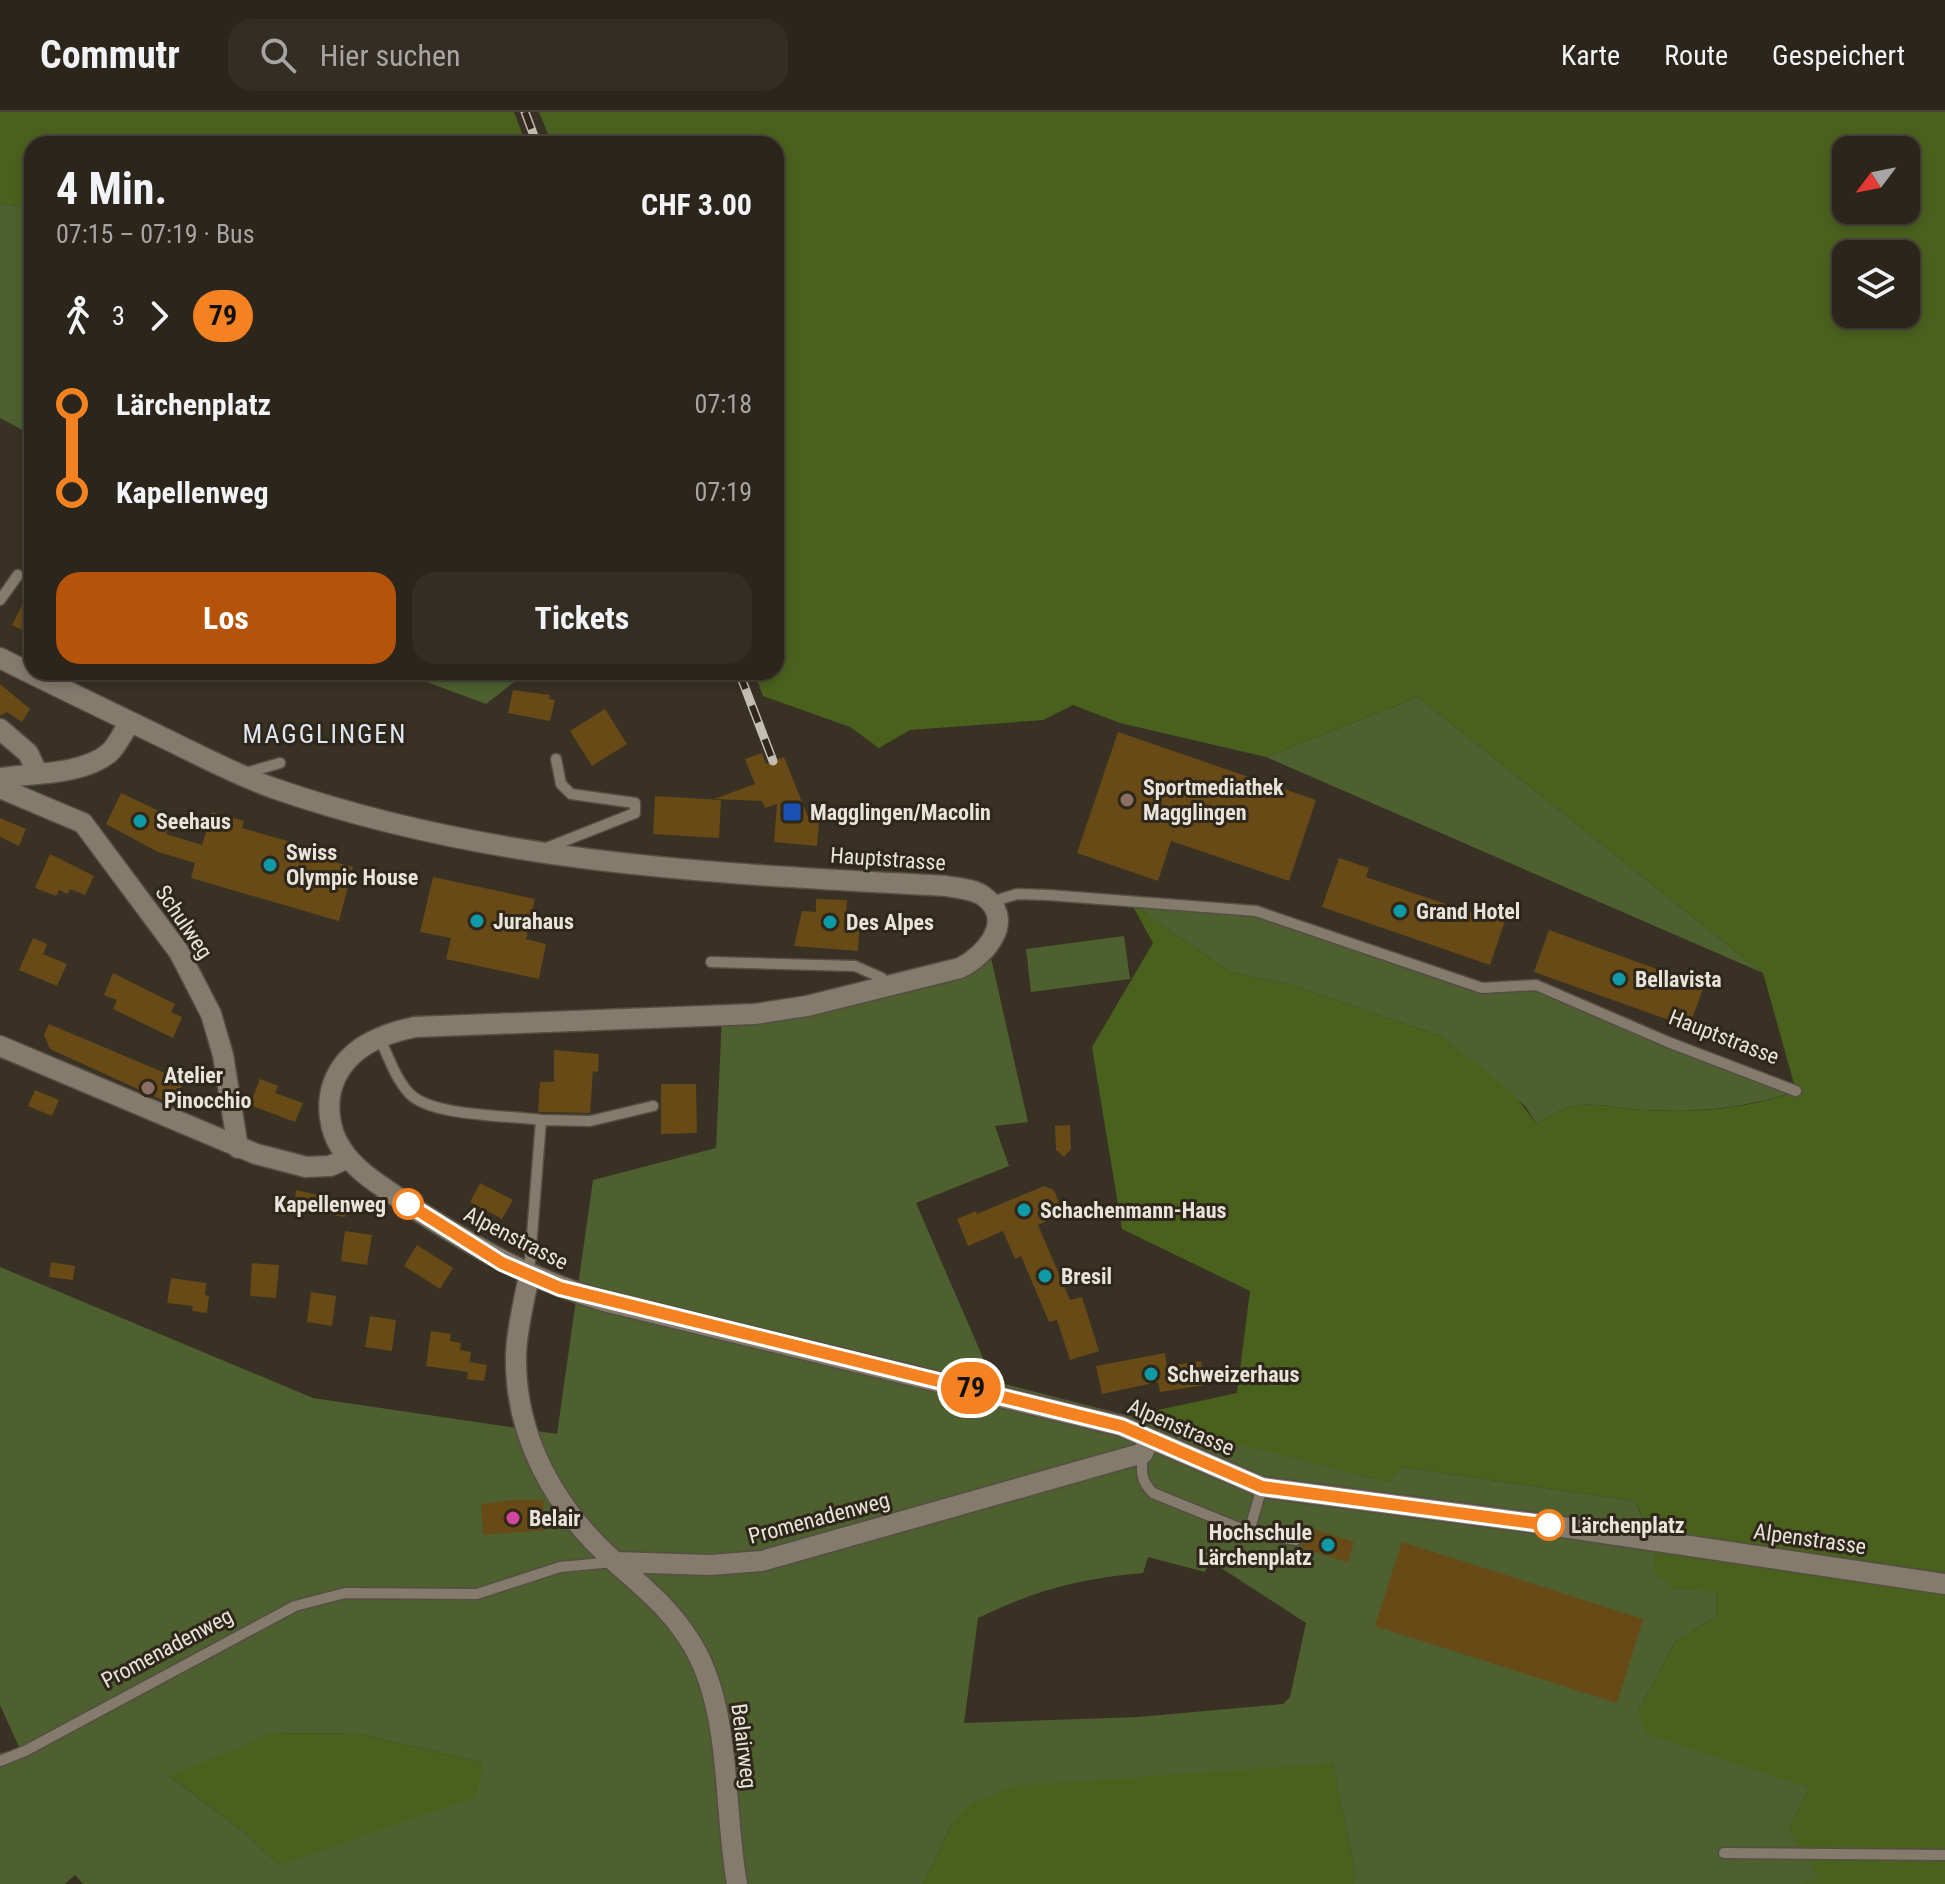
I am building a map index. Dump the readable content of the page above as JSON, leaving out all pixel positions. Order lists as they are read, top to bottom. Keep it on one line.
{"streets":{"street":["Hauptstrasse","Schulweg","Alpenstrasse","Promenadenweg","Belairweg"]},"crossings":[["Alpenstrasse","Promenadenweg"],["Alpenstrasse","Belairweg"],["Promenadenweg","Belairweg"]],"districts":["MAGGLINGEN"],"places":{"other":["Sportmediathek Magglingen","Seehaus","Swiss Olympic House","Grand Hotel","Jurahaus","Des Alpes","Bellavista","Atelier Pinocchio","Kapellenweg","Schachenmann-Haus","Bresil","Schweizerhaus","Belair","Lärchenplatz","Hochschule Lärchenplatz"],"transit":["Magglingen/Macolin"]},"lines":["bus line 79"],"north":"bottom left","page":{"header":"Commutr","search":"Hier suchen","nav":["Karte","Route","Gespeichert"],"on_map":"79","heading":["4 Min.","07:15 – 07:19 · Bus","CHF 3.00"],"legs":["3","79"],"list":[{"name":"Lärchenplatz","value":"07:18"},{"name":"Kapellenweg","value":"07:19"}],"buttons":["Los","Tickets"]}}
